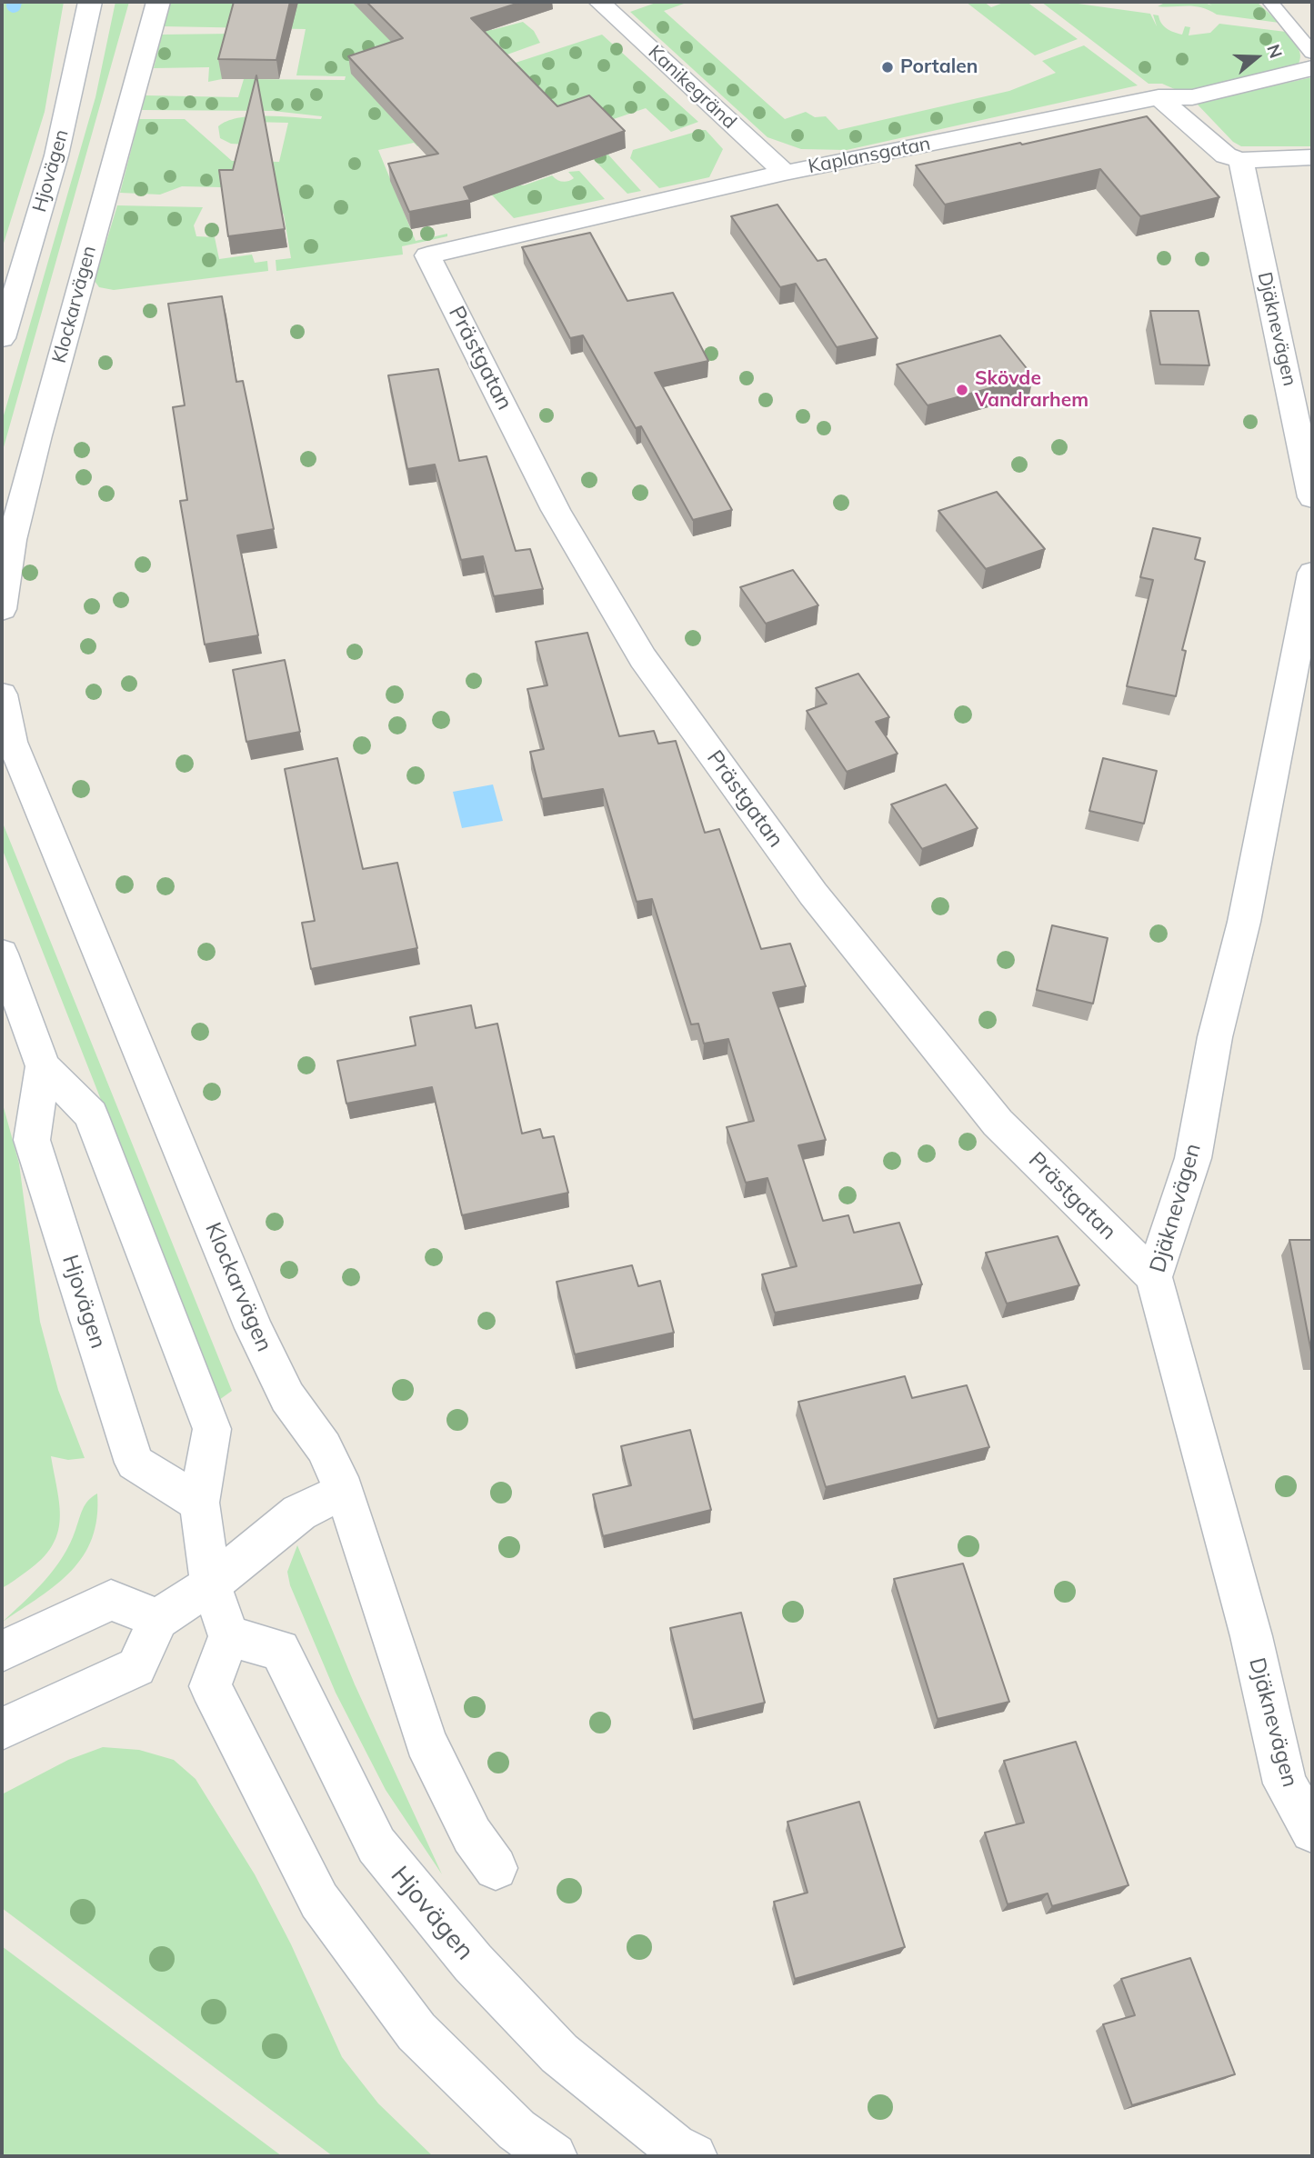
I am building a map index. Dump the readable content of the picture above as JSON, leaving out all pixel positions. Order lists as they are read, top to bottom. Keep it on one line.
{"streets":{"street":["Kanikegränd","Kaplansgatan","Hjovägen","Klockarvägen","Djäknevägen","Prästgatan"]},"crossings":[["Kanikegränd","Kaplansgatan"],["Kaplansgatan","Prästgatan"],["Djäknevägen","Prästgatan"]],"places":["Portalen","Skövde Vandrarhem"],"north":"right"}
